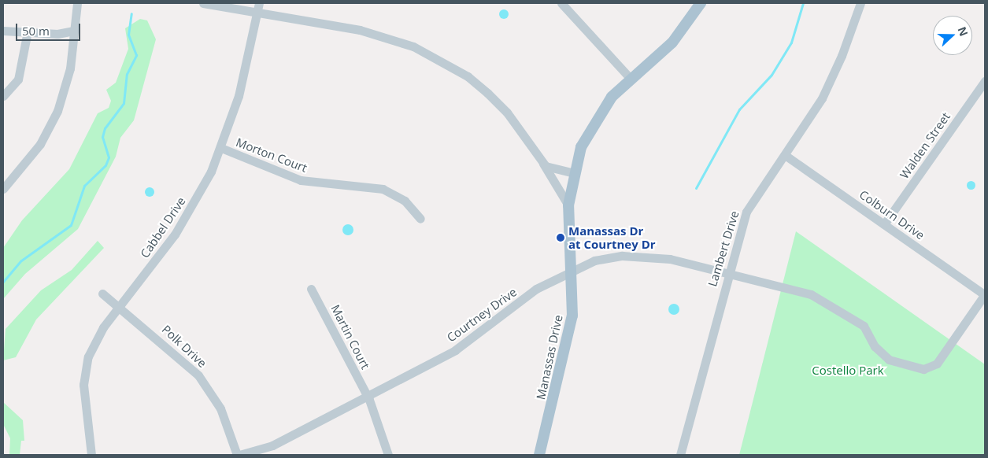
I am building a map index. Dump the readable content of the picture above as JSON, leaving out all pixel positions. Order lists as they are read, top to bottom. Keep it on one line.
{"streets":{"main road":["Manassas Drive"],"street":["Walden Street","Morton Court","Colburn Drive","Cabbel Drive","Lambert Drive","Courtney Drive","Martin Court","Polk Drive"]},"crossings":[["Walden Street","Colburn Drive"],["Morton Court","Cabbel Drive"],["Colburn Drive","Lambert Drive"],["Colburn Drive","Courtney Drive"],["Cabbel Drive","Polk Drive"],["Lambert Drive","Courtney Drive"],["Courtney Drive","Martin Court"],["Courtney Drive","Polk Drive"],["Courtney Drive","Manassas Drive"]],"parks":["Costello Park"],"places":["Manassas Dr at Courtney Dr"],"scale_bar":"50 m","north":"right"}
